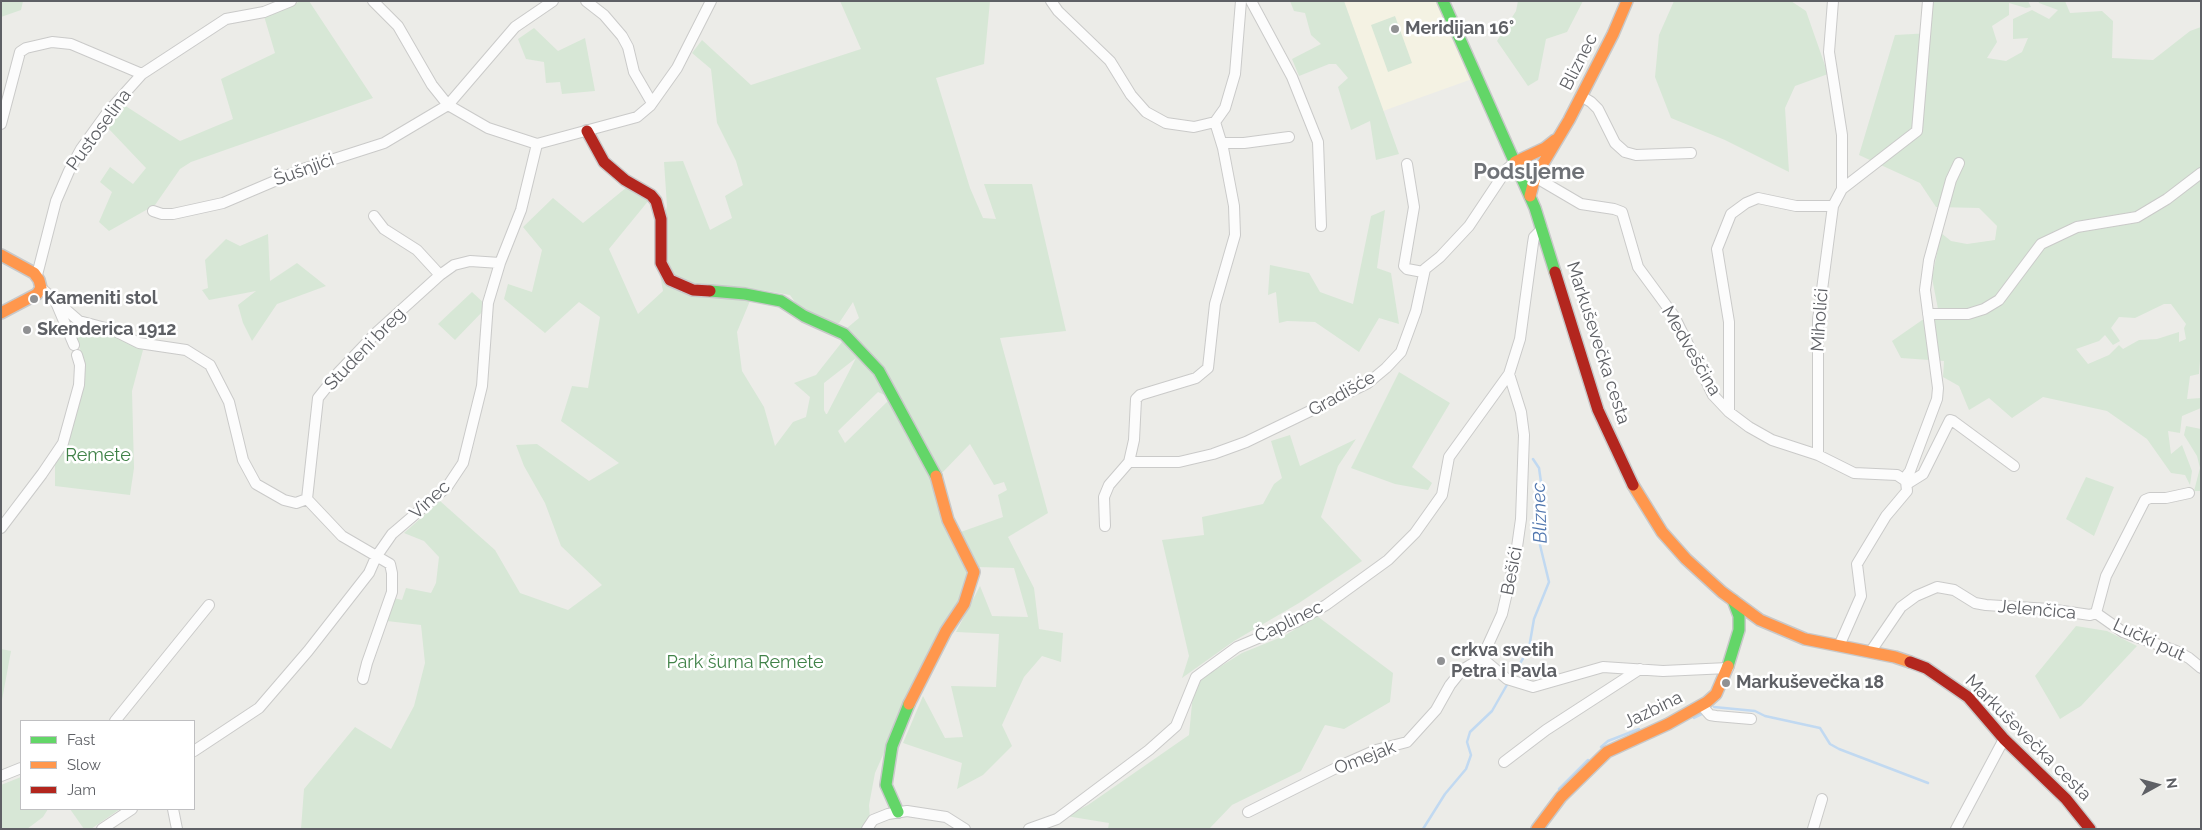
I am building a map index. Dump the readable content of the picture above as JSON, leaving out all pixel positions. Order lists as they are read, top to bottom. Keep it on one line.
{"streets":{"main road":["Bliznec","Markuševečka cesta","Jazbina"],"street":["Pustoselina","Šušnjići","Miholići","Studeni breg","Medveščina","Gradišće","Vinec","Bešići","Jelenčica","Čaplinec","Lučki put","Omejak"]},"crossings":[["Bliznec","Markuševečka cesta"],["Bliznec","Medveščina"],["Miholići","Medveščina"],["Markuševečka cesta","Jelenčica"],["Markuševečka cesta","Jazbina"],["Studeni breg","Vinec"],["Bešići","Čaplinec"],["Bešići","Omejak"],["Jelenčica","Lučki put"]],"districts":["Podsljeme"],"water":["Bliznec"],"parks":["Remete","Park šuma Remete"],"places":["Meridijan 16°","Kameniti stol","Skenderica 1912","crkva svetih Petra i Pavla","Markuševečka 18"],"legend":["Fast","Slow","Jam"],"north":"right"}
